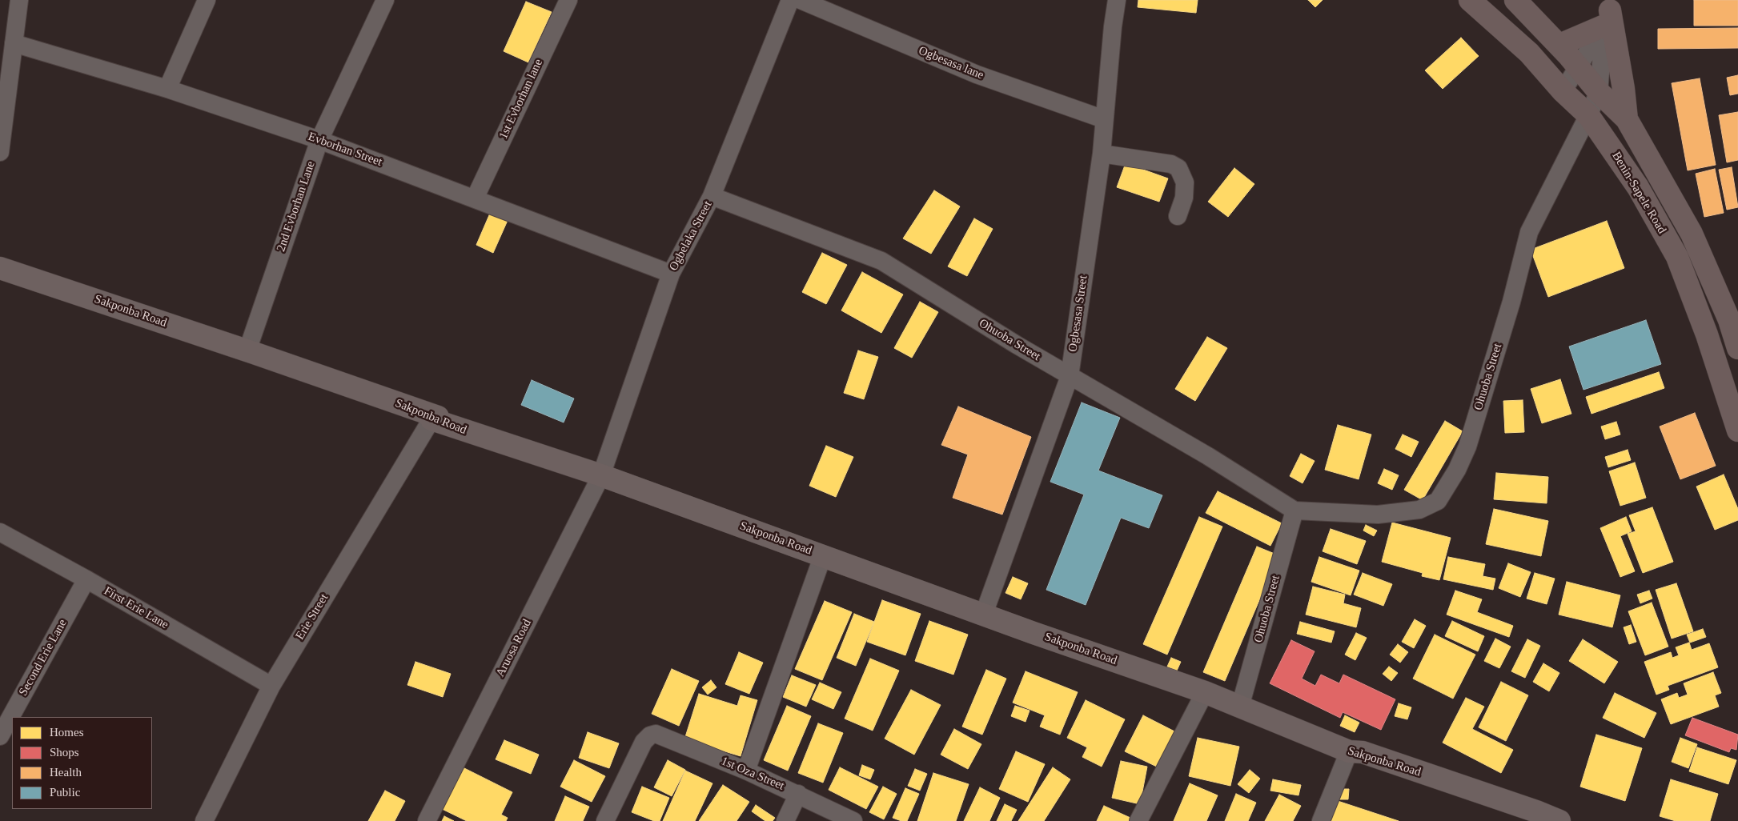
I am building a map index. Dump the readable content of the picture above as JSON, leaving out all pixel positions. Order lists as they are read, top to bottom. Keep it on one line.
{"streets":{"highway":["Benin-Sapele Road"],"main road":["Sakponba Road"],"street":["Ogbesasa lane","1st Evborhan lane","Evborhan Street","2nd Evborhan Lane","Ogbelaka Street","Ogbesasa Street","Ohuoba Street","First Erie Lane","Erie Street","Aruosa Road","Second Erie Lane","1st Oza Street"]},"crossings":[["Ogbesasa lane","Ogbesasa Street"],["1st Evborhan lane","Evborhan Street"],["Evborhan Street","2nd Evborhan Lane"],["Evborhan Street","Ogbelaka Street"],["Benin-Sapele Road","Ohuoba Street"],["2nd Evborhan Lane","Sakponba Road"],["Ogbelaka Street","Sakponba Road"],["Ogbelaka Street","Ohuoba Street"],["Ogbelaka Street","Aruosa Road"],["Sakponba Road","Ogbesasa Street"],["Sakponba Road","Ohuoba Street"],["Sakponba Road","Erie Street"],["Sakponba Road","Aruosa Road"],["Ogbesasa Street","Ohuoba Street"],["First Erie Lane","Erie Street"],["First Erie Lane","Second Erie Lane"]],"legend":["Homes","Shops","Health","Public"]}
